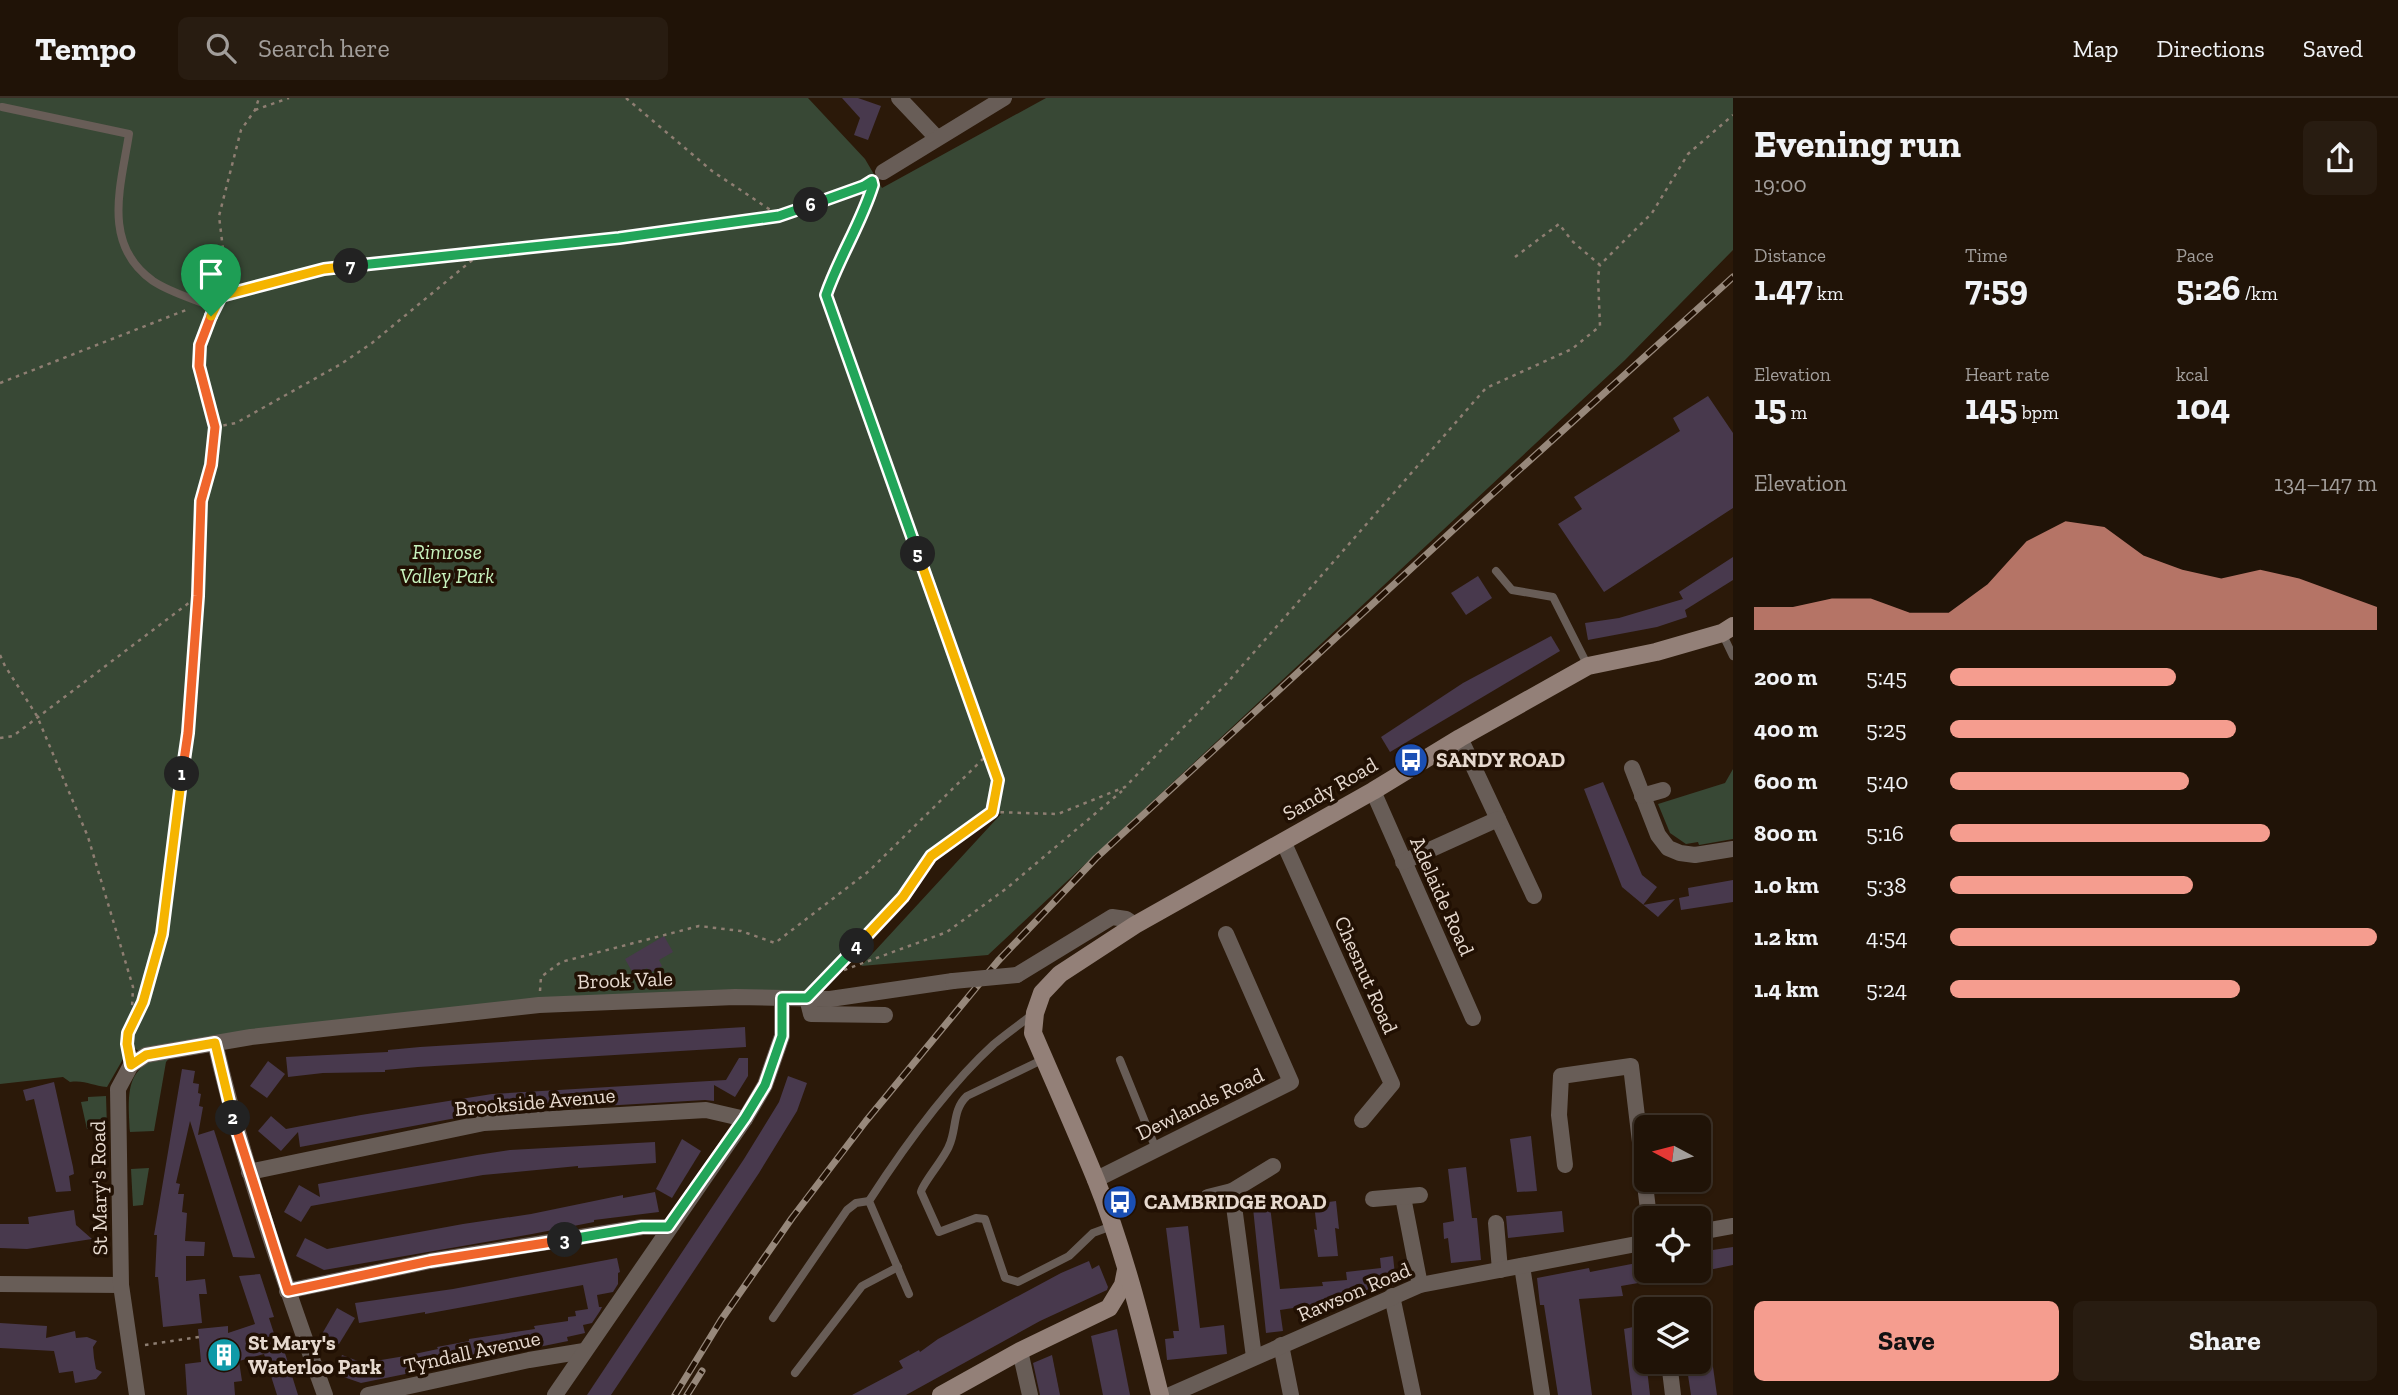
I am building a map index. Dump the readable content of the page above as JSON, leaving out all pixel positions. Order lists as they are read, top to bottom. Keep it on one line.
{"streets":{"main road":["Sandy Road"],"street":["Adelaide Road","Chesnut Road","Brook Vale","Brookside Avenue","Dewlands Road","St Mary's Road","Rawson Road","Tyndall Avenue"]},"crossings":[["Sandy Road","Adelaide Road"],["Sandy Road","Chesnut Road"],["Sandy Road","Brook Vale"],["Brook Vale","St Mary's Road"]],"parks":["Rimrose Valley Park"],"places":{"bus stop":["SANDY ROAD","CAMBRIDGE ROAD"],"building":["St Mary's Waterloo Park"]},"north":"left","page":{"header":"Tempo","search":"Search here","nav":["Map","Directions","Saved"],"heading":["Evening run","19:00"],"pins":["6","7","5","1","4","2","3"],"stats":[["Distance","1.47 km"],["Time","7:59"],["Pace","5:26 /km"],["Elevation","15 m"],["Heart rate","145 bpm"],["kcal","104"]],"chart":["Elevation","134–147 m"],"list":[{"name":"200 m","note":"5:45"},{"name":"400 m","note":"5:25"},{"name":"600 m","note":"5:40"},{"name":"800 m","note":"5:16"},{"name":"1.0 km","note":"5:38"},{"name":"1.2 km","note":"4:54"},{"name":"1.4 km","note":"5:24"}],"buttons":["Save","Share"]}}
